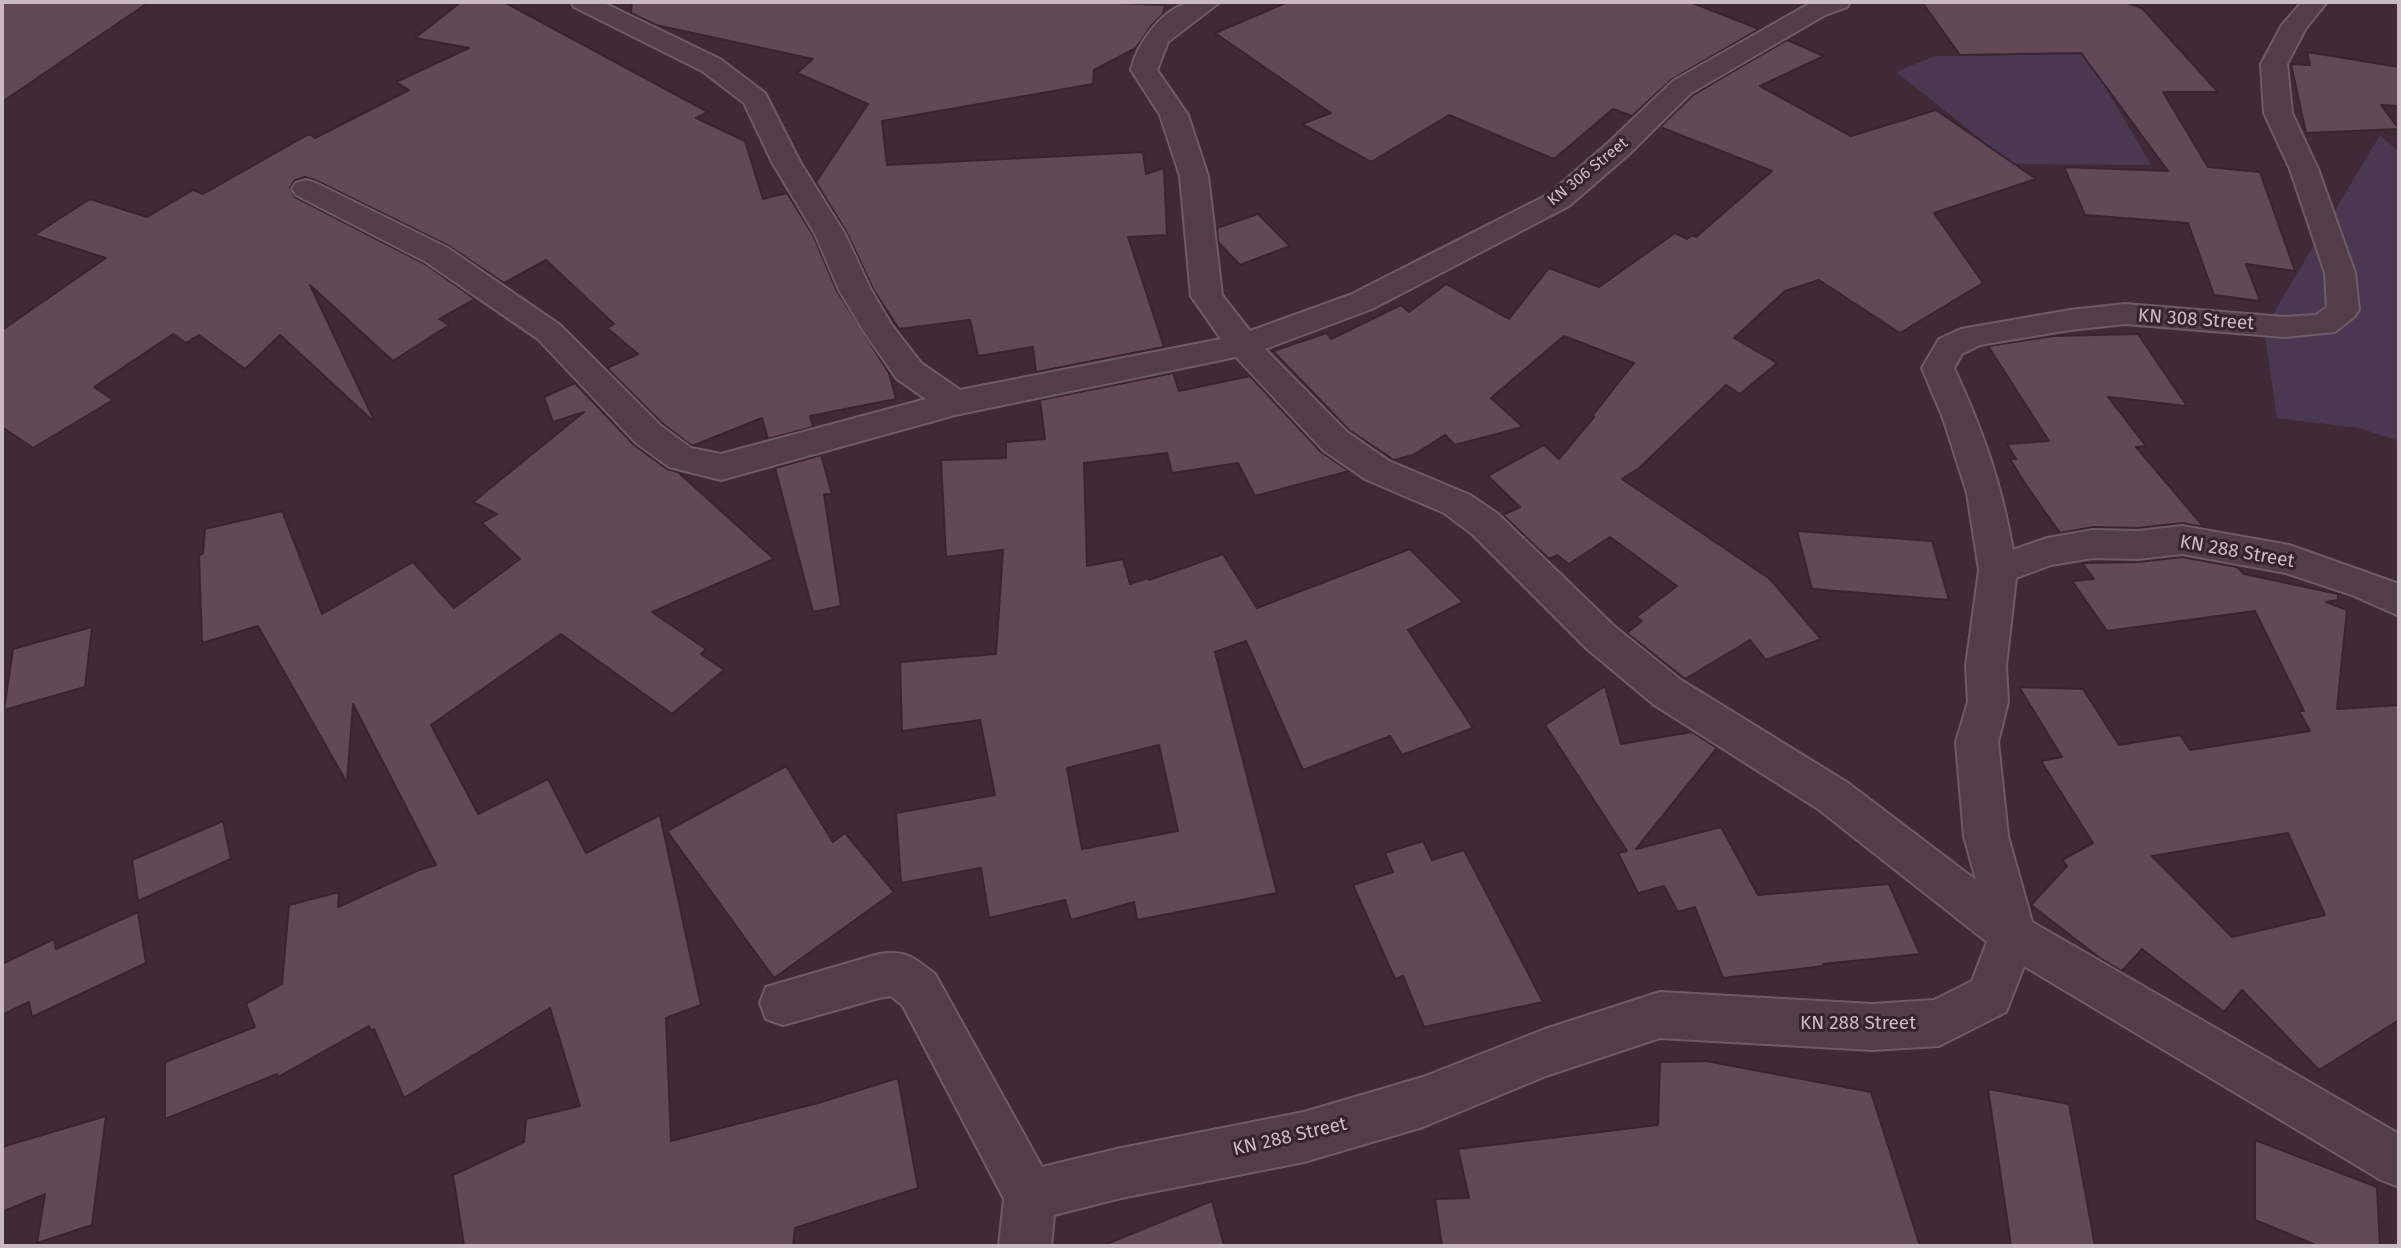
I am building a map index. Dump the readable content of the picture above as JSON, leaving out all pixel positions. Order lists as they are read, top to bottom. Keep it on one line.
{"streets":{"street":["KN 306 Street","KN 308 Street","KN 288 Street"]},"crossings":[["KN 308 Street","KN 288 Street"]]}
